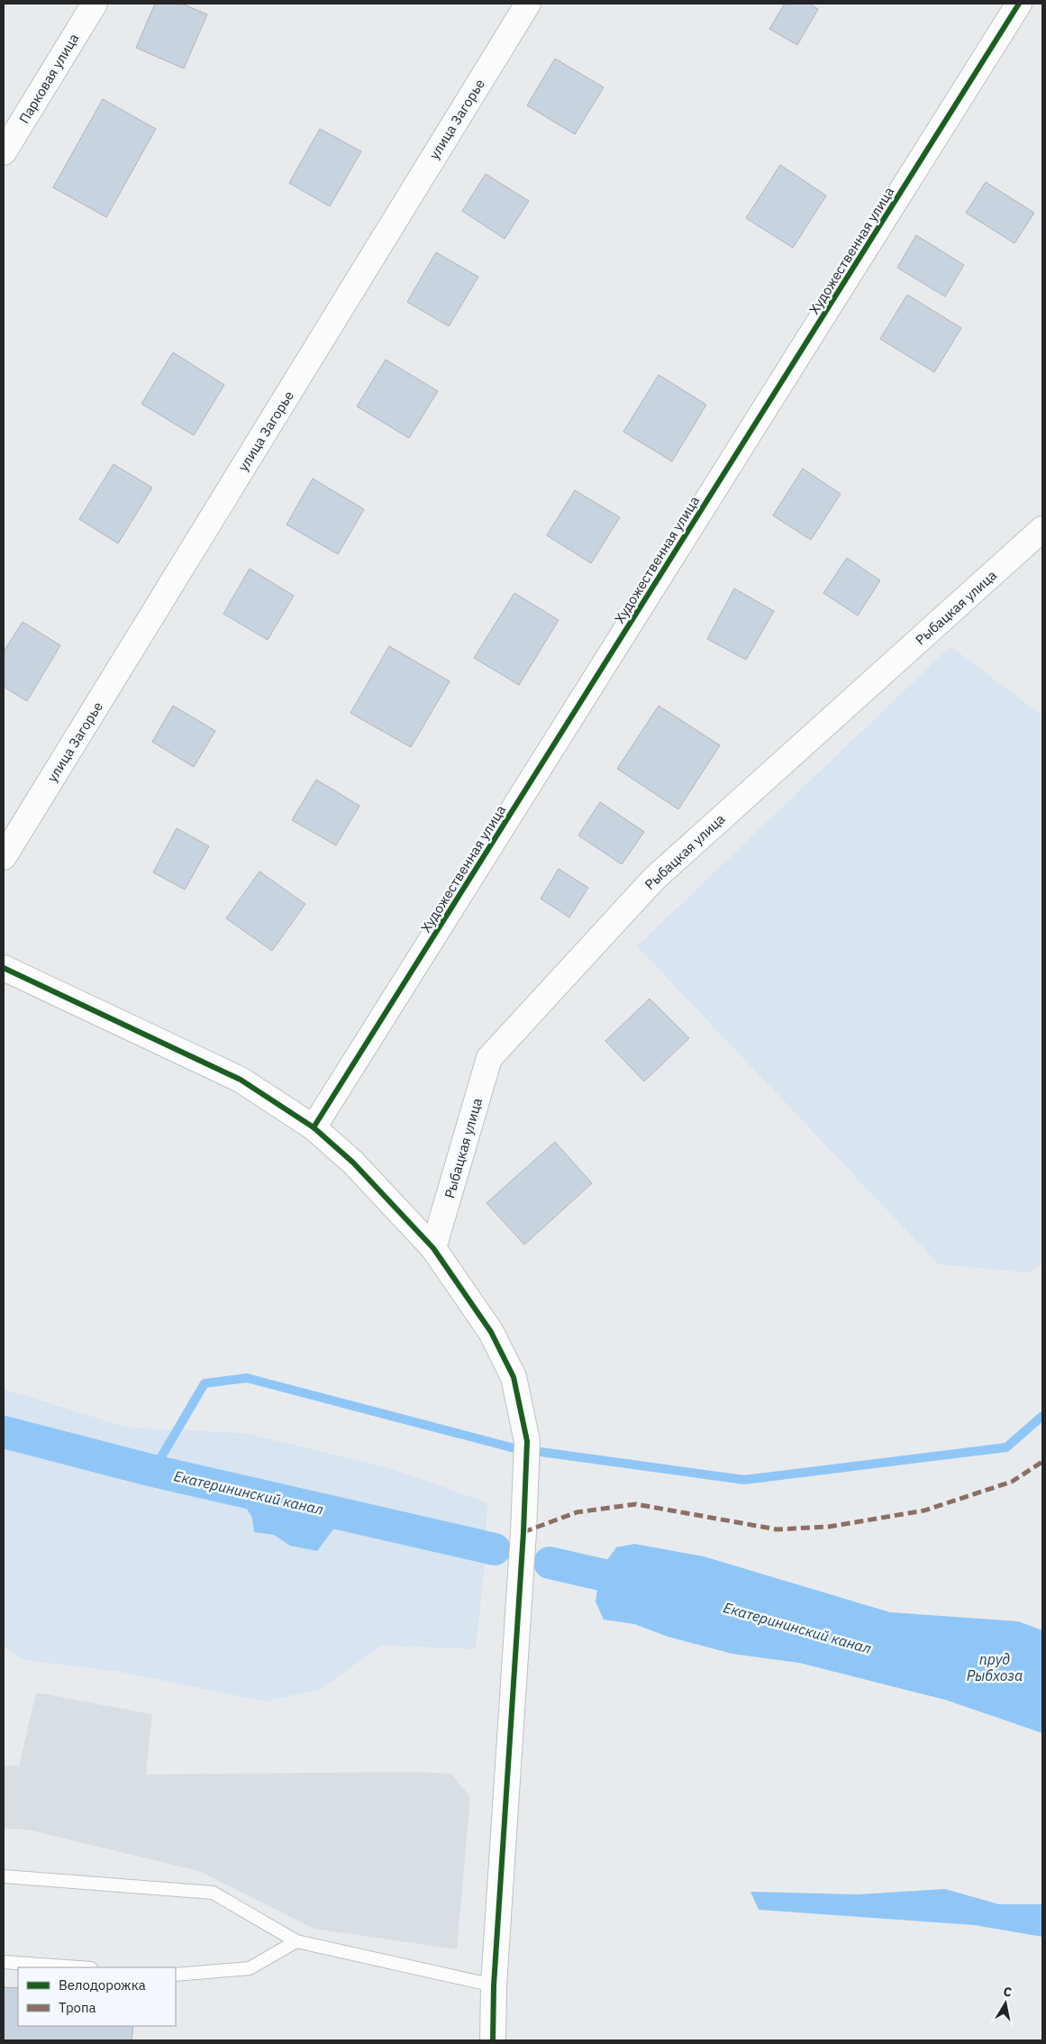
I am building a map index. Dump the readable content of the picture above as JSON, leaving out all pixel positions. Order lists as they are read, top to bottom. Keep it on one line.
{"streets":{"street":["Парковая улица","улица Загорье","Художественная улица","Рыбацкая улица"]},"water":["Екатерининский канал","пруд Рыбхоза"],"legend":["Велодорожка","Тропа"],"north":"top"}
